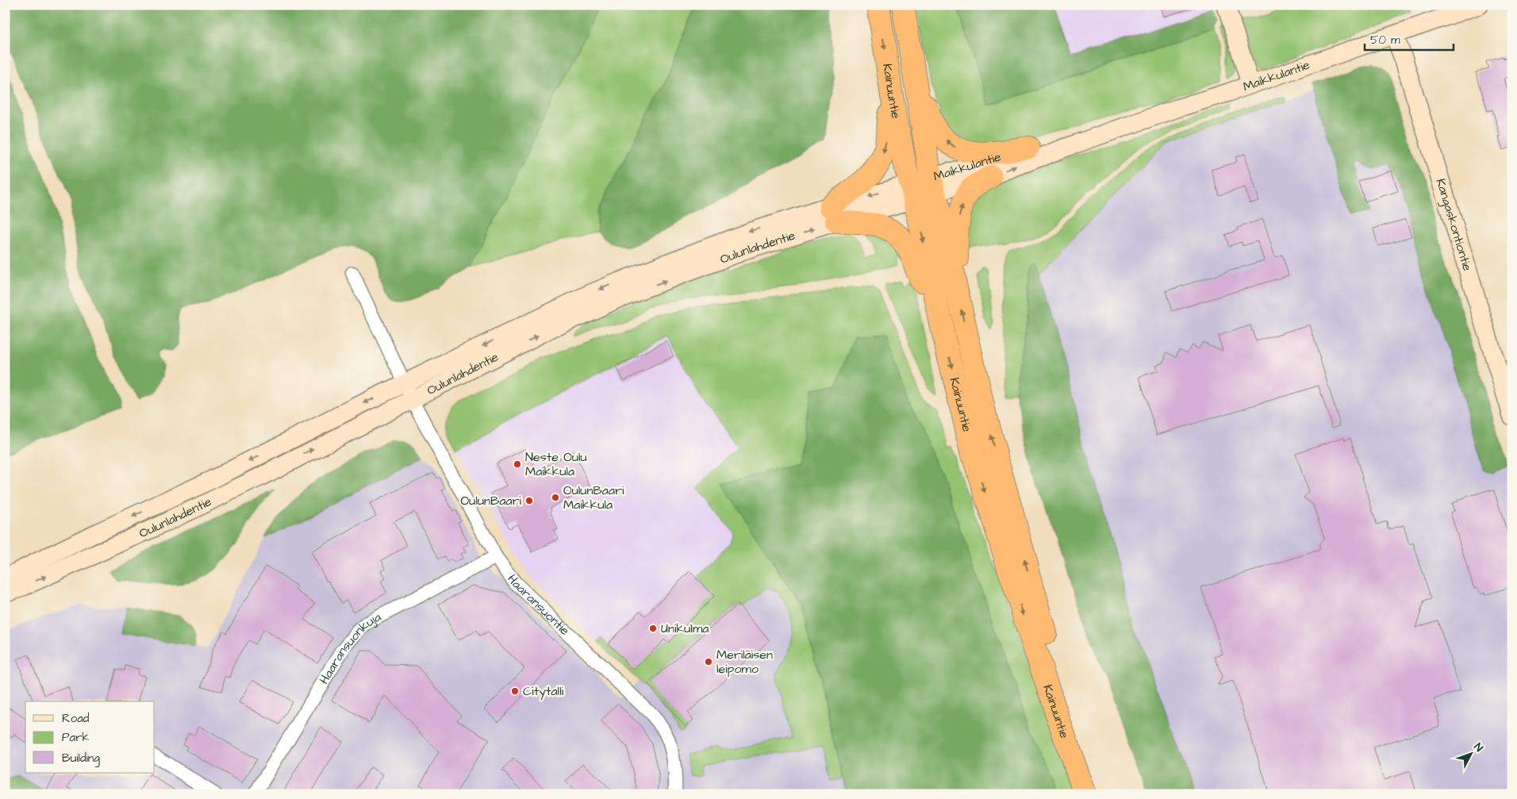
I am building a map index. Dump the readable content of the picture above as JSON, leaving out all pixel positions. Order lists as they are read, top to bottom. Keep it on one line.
{"streets":{"highway":["Kainuuntie"],"main road":["Maikkulantie","Kangaskontiontie","Oulunlahdentie"],"street":["Haaransuontie","Haaransuonkuja"]},"crossings":[["Maikkulantie","Kainuuntie"],["Maikkulantie","Kangaskontiontie"],["Maikkulantie","Oulunlahdentie"],["Kainuuntie","Oulunlahdentie"],["Oulunlahdentie","Haaransuontie"],["Haaransuontie","Haaransuonkuja"]],"places":["Neste Oulu Maikkula","OulunBaari Maikkula","OulunBaari","Unikulma","Meriläisen leipomo","Citytalli"],"legend":["Road","Park","Building"],"scale_bar":"50 m","north":"top right"}
